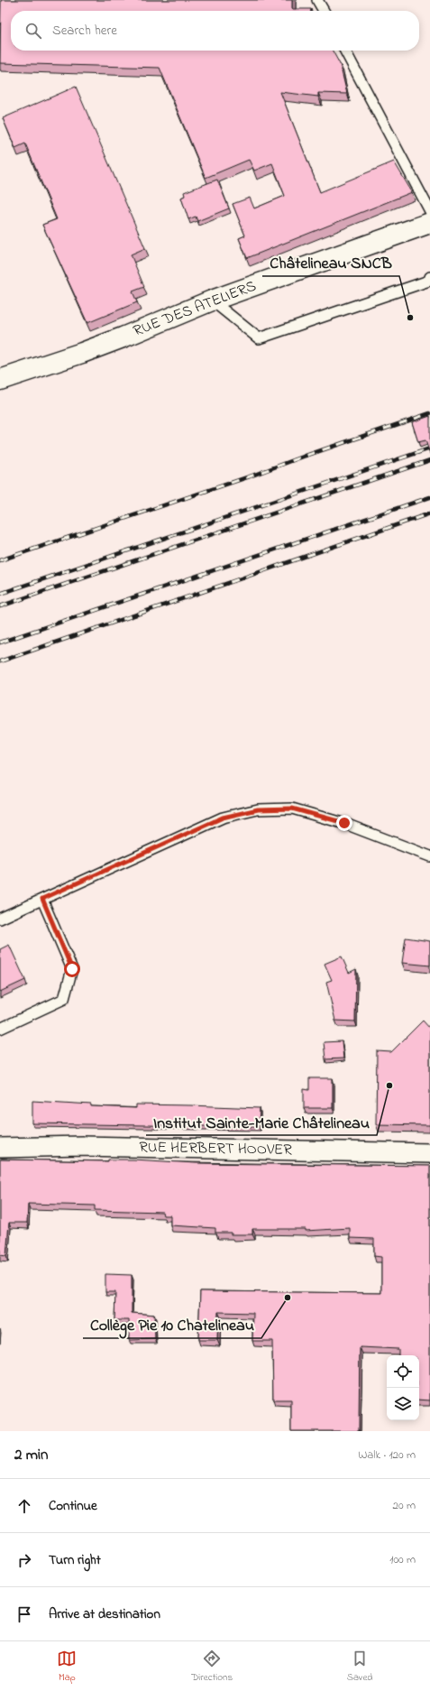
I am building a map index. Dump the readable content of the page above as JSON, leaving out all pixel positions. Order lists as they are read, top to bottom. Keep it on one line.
{"streets":{"street":["RUE DES ATELIERS","RUE HERBERT HOOVER"]},"places":["Châtelineau SNCB","Institut Sainte-Marie Châtelineau","Collège Pie 10 Chatelineau"],"page":{"search":"Search here","heading":["2 min","Walk · 120 m"],"list":[["Continue","20 m"],["Turn right","100 m"],"Arrive at destination"],"nav":["Map","Directions","Saved"]}}
